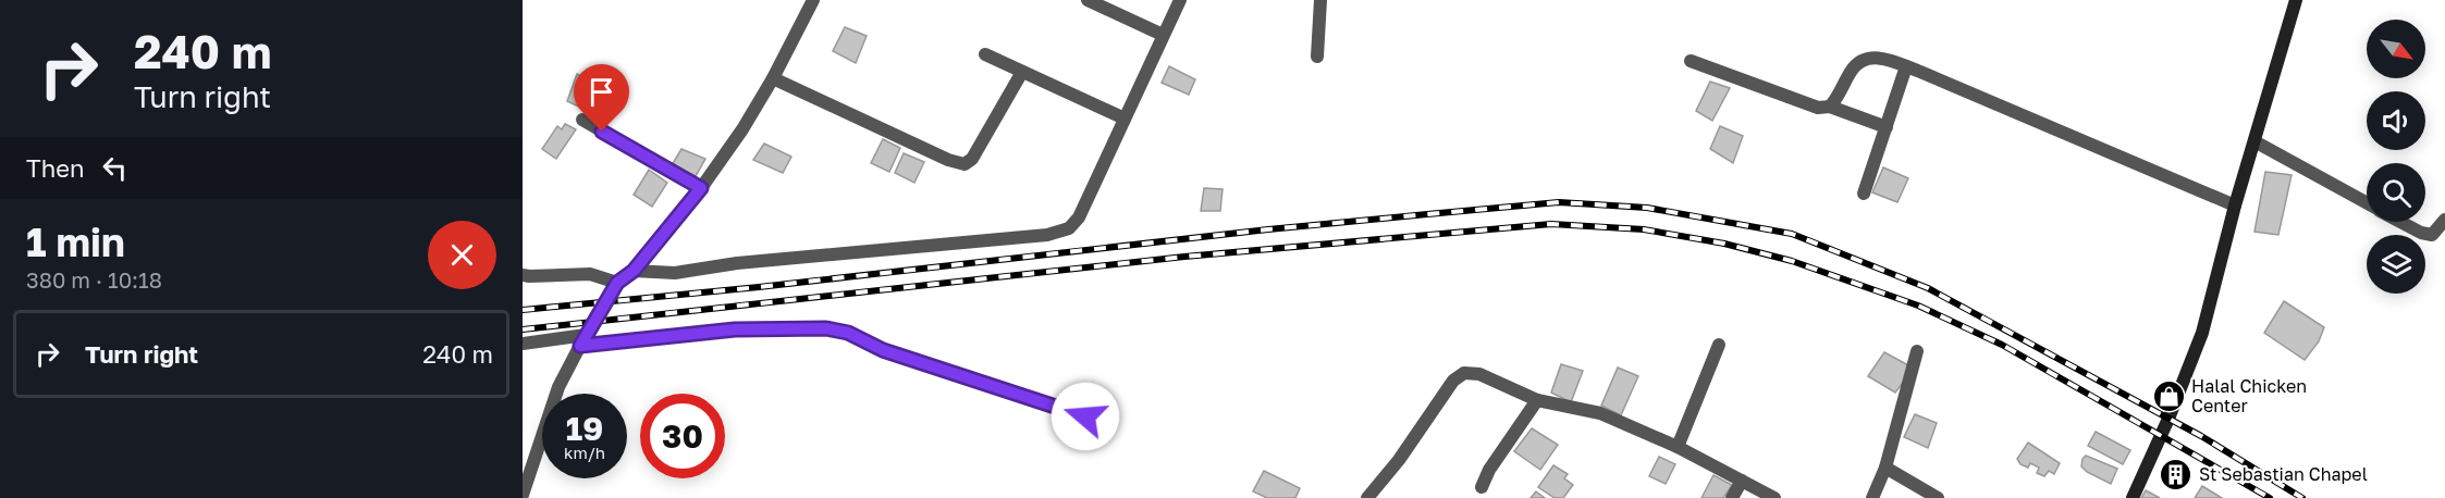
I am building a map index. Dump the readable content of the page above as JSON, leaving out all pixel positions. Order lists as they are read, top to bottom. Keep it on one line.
{"places":{"shop":["Halal Chicken Center"],"building":["St Sebastian Chapel"]},"north":"bottom right","page":{"turn":["240 m","Turn right"],"then":"Then","heading":["1 min","380 m · 10:18"],"list":[{"name":"Turn right","value":"240 m"}],"speed":"19 km/h","limit":"30"}}
